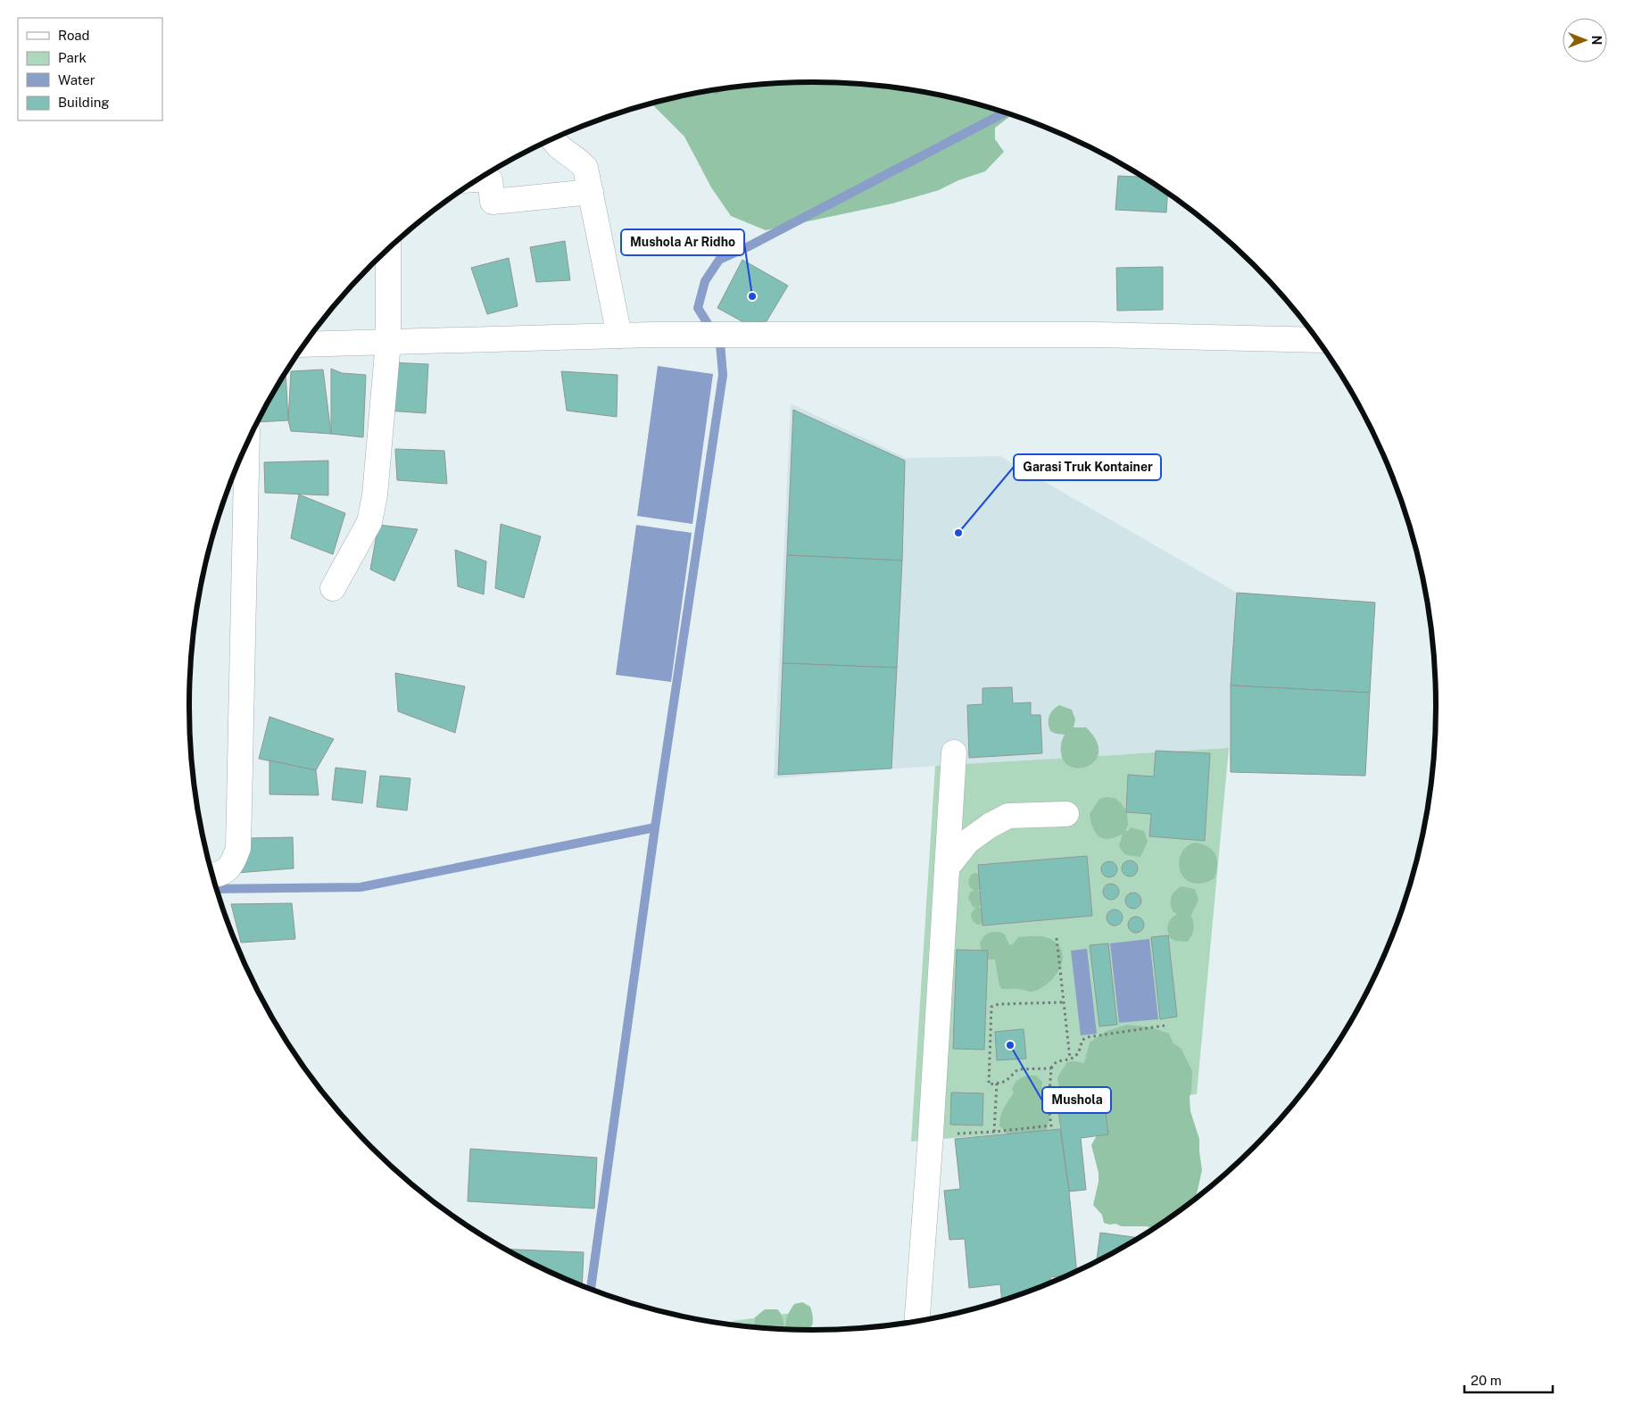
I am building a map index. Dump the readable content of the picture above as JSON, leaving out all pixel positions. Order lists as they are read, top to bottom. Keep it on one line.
{"places":["Mushola Ar Ridho","Garasi Truk Kontainer","Mushola"],"legend":["Road","Park","Water","Building"],"scale_bar":"20 m","north":"right"}
